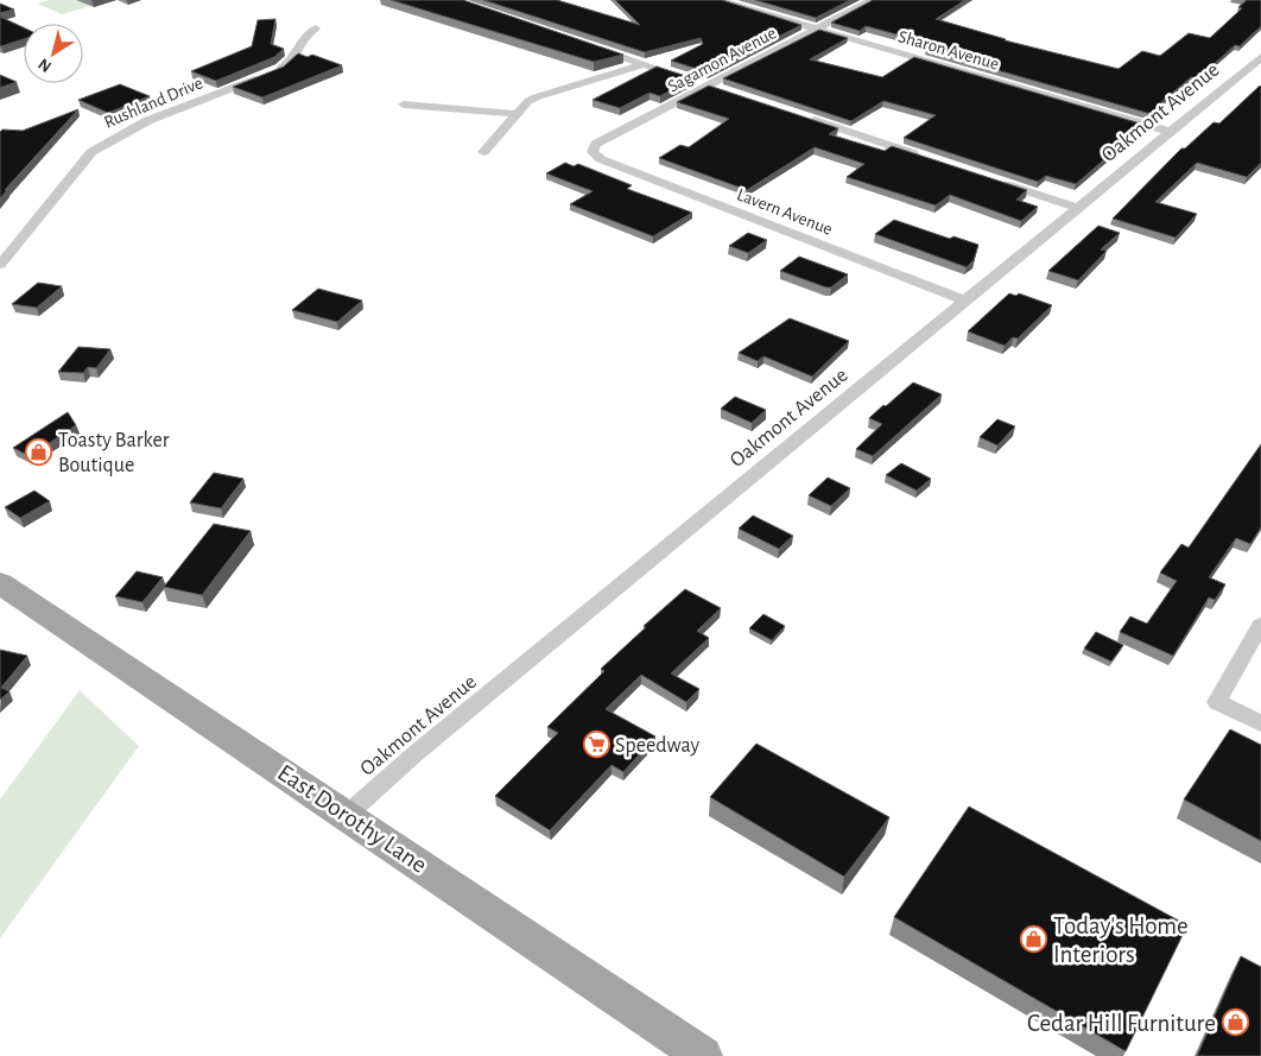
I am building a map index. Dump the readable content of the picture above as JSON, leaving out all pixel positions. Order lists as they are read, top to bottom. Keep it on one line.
{"streets":{"main road":["East Dorothy Lane"],"street":["Sharon Avenue","Sagamon Avenue","Rushland Drive","Oakmont Avenue","Lavern Avenue"]},"crossings":[["Sharon Avenue","Sagamon Avenue"],["Sharon Avenue","Oakmont Avenue"],["Sagamon Avenue","Lavern Avenue"],["Oakmont Avenue","Lavern Avenue"],["Oakmont Avenue","East Dorothy Lane"]],"places":{"shop":["Toasty Barker Boutique","Today's Home Interiors","Cedar Hill Furniture"],"supermarket":["Speedway"]},"north":"bottom left"}
